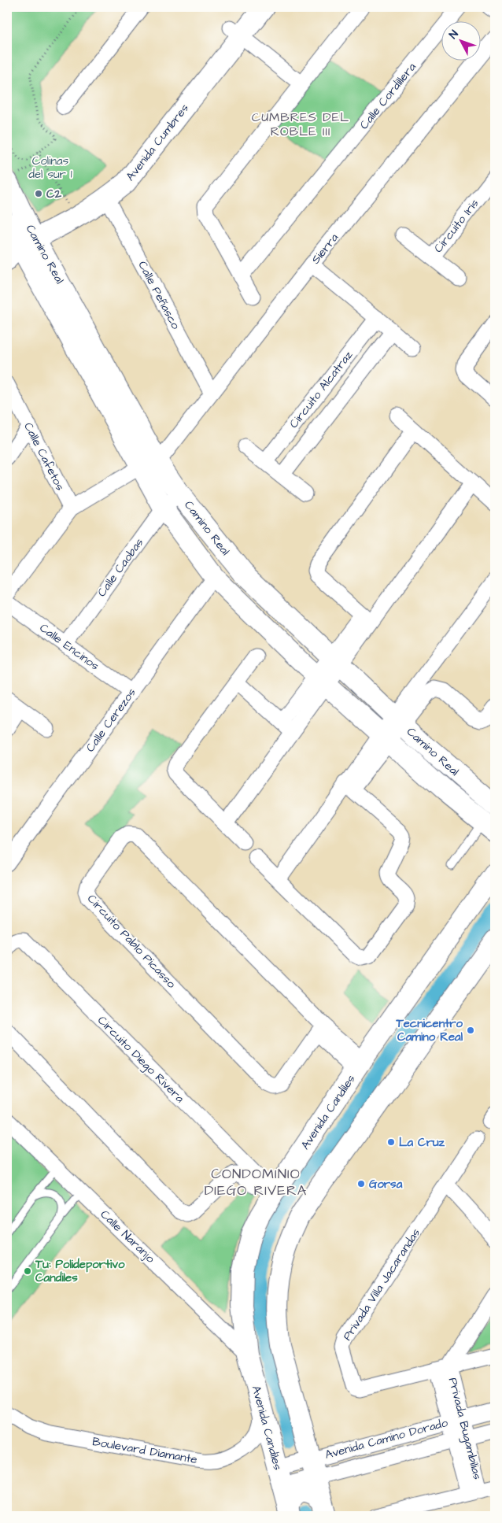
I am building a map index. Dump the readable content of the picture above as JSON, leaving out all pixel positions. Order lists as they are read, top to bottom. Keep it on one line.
{"streets":{"street":["Calle Cordillera","Avenida Cumbres","Circuito Iris","Sierra","Camino Real","Calle Peñasco","Circuito Alcatraz","Calle Cafetos","Calle Caobas","Calle Encinos","Calle Cerezos","Circuito Pablo Picasso","Circuito Diego Rivera","Avenida Candiles","Calle Naranjo","Privada Villa Jacarandas","Privada Bugambilias","Avenida Camino Dorado","Boulevard Diamante"]},"crossings":[["Avenida Cumbres","Camino Real"],["Avenida Cumbres","Calle Peñasco"],["Sierra","Camino Real"],["Sierra","Calle Peñasco"],["Camino Real","Calle Caobas"],["Camino Real","Calle Cerezos"],["Calle Caobas","Calle Encinos"],["Calle Encinos","Calle Cerezos"],["Circuito Pablo Picasso","Avenida Candiles"],["Circuito Diego Rivera","Avenida Candiles"],["Avenida Candiles","Calle Naranjo"],["Avenida Candiles","Avenida Camino Dorado"],["Avenida Candiles","Boulevard Diamante"],["Privada Villa Jacarandas","Privada Bugambilias"],["Privada Bugambilias","Avenida Camino Dorado"]],"districts":["CUMBRES DEL ROBLE III","CONDOMINIO DIEGO RIVERA"],"parks":["Colinas del sur 1"],"places":["C2","Tecnicentro Camino Real","La Cruz","Gorsa","Tu: Polideportivo Candiles"],"north":"top left"}
